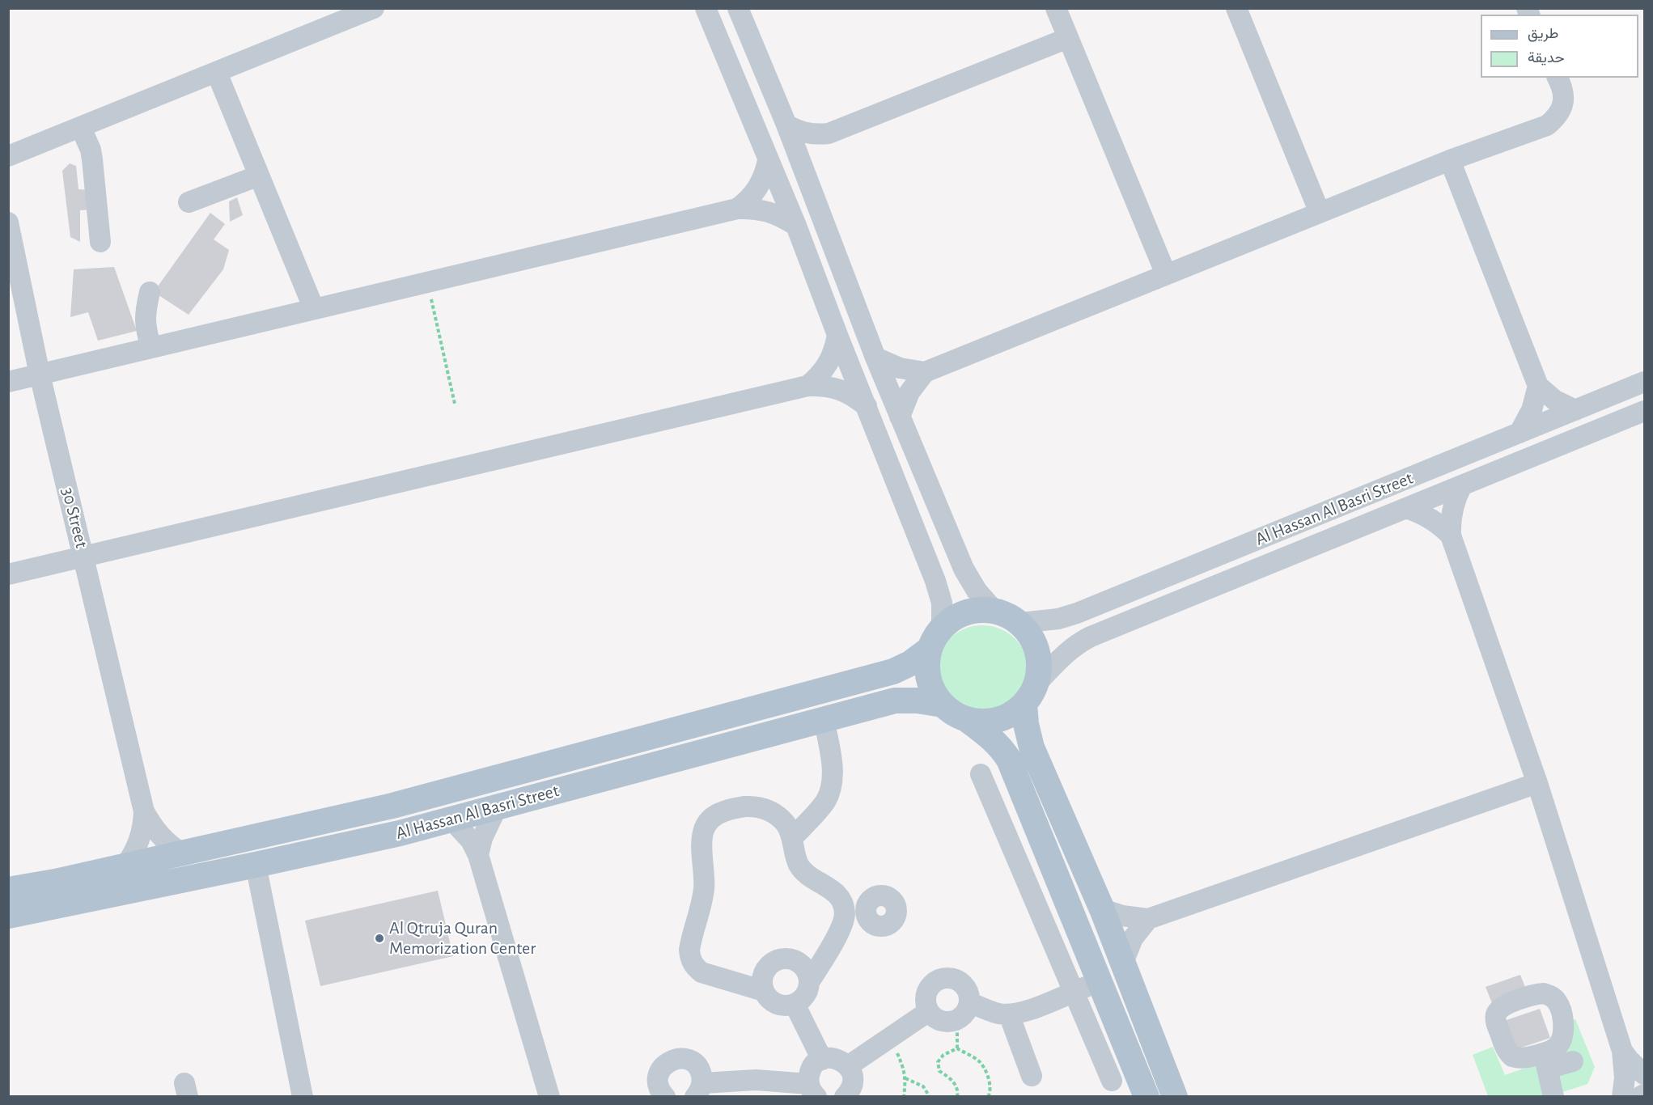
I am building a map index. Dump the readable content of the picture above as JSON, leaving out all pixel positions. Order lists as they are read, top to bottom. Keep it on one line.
{"streets":{"main road":["Al Hassan Al Basri Street"],"street":["30 Street"]},"crossings":[["Al Hassan Al Basri Street","30 Street"]],"places":["Al Qtruja Quran Memorization Center"],"legend":["طريق","حديقة"]}
